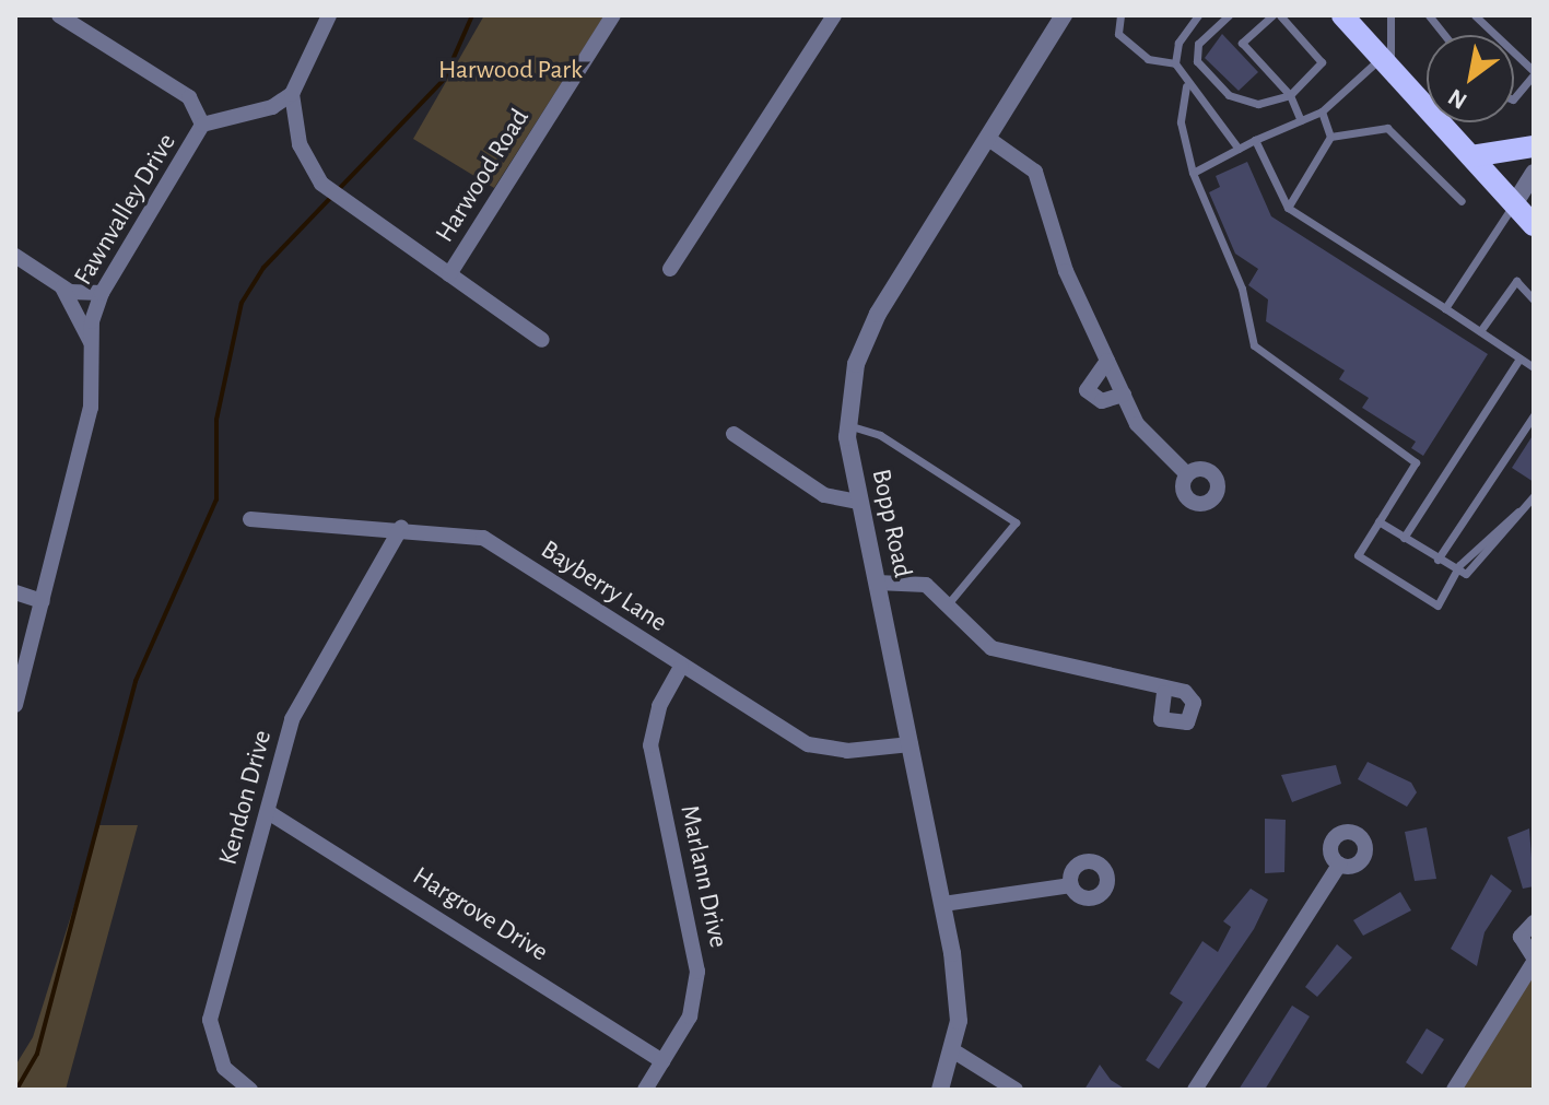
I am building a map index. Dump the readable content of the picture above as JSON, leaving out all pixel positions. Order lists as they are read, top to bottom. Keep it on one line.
{"streets":{"street":["Harwood Road","Fawnvalley Drive","Bopp Road","Bayberry Lane","Kendon Drive","Marlann Drive","Hargrove Drive"]},"crossings":[["Bopp Road","Bayberry Lane"],["Bayberry Lane","Kendon Drive"],["Bayberry Lane","Marlann Drive"],["Kendon Drive","Hargrove Drive"],["Marlann Drive","Hargrove Drive"]],"parks":["Harwood Park"],"north":"bottom left"}
